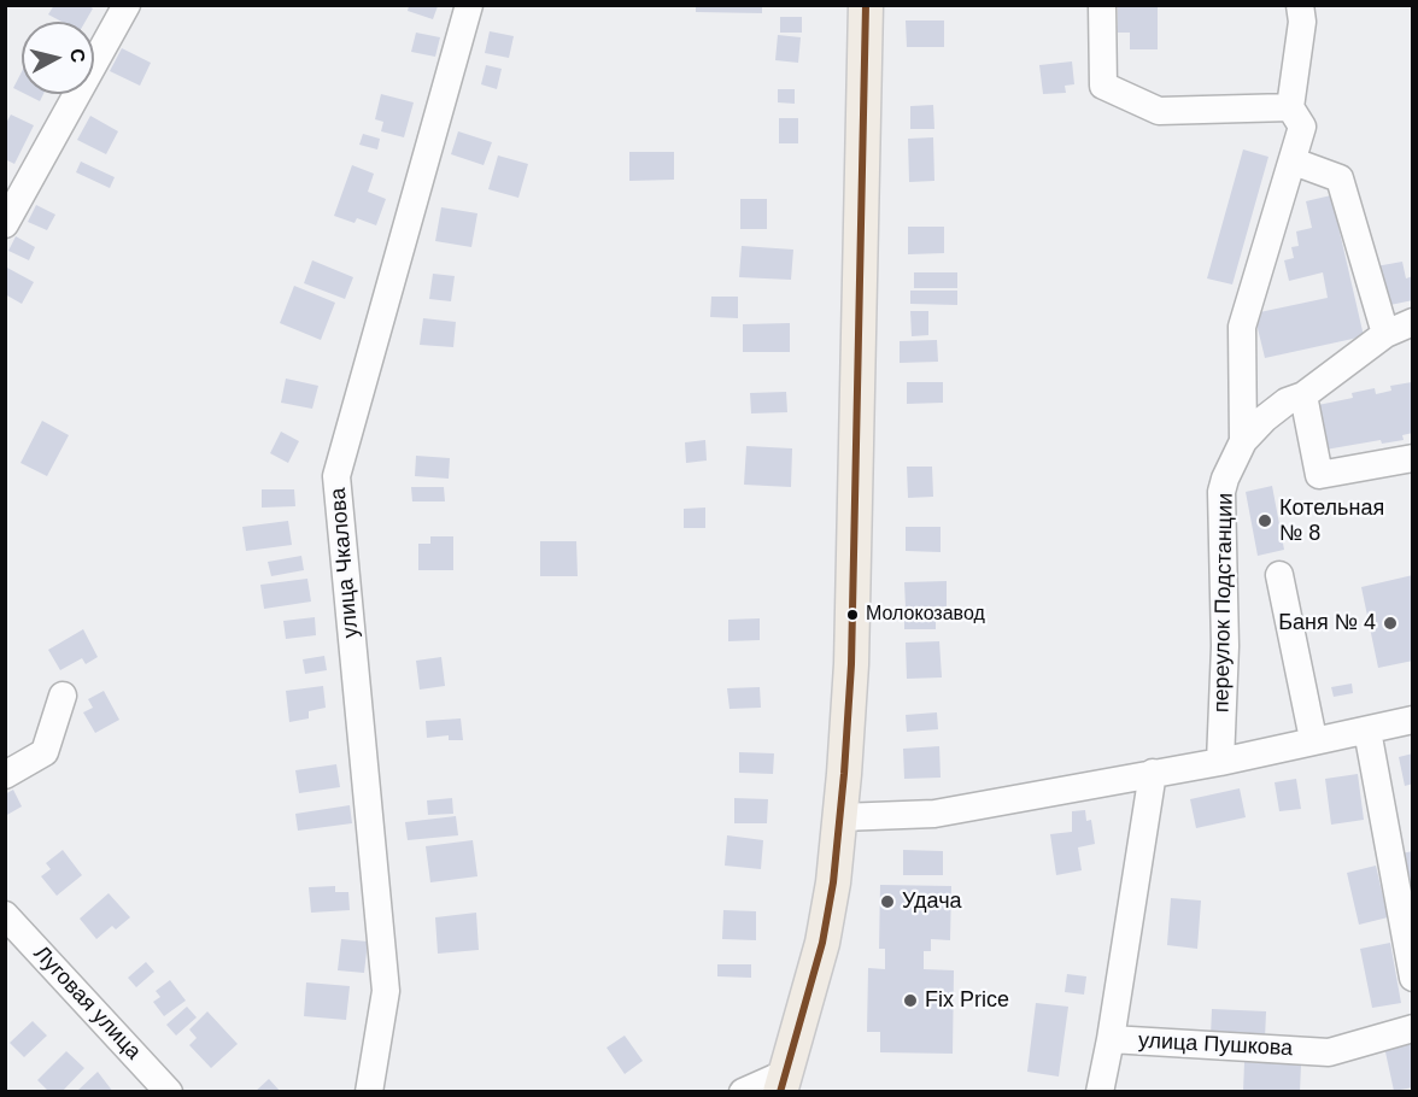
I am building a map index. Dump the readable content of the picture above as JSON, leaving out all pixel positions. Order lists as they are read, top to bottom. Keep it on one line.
{"streets":{"street":["улица Чкалова","переулок Подстанции","Луговая улица","улица Пушкова"]},"places":["Котельная № 8","Молокозавод","Баня № 4","Удача","Fix Price"],"north":"right"}
